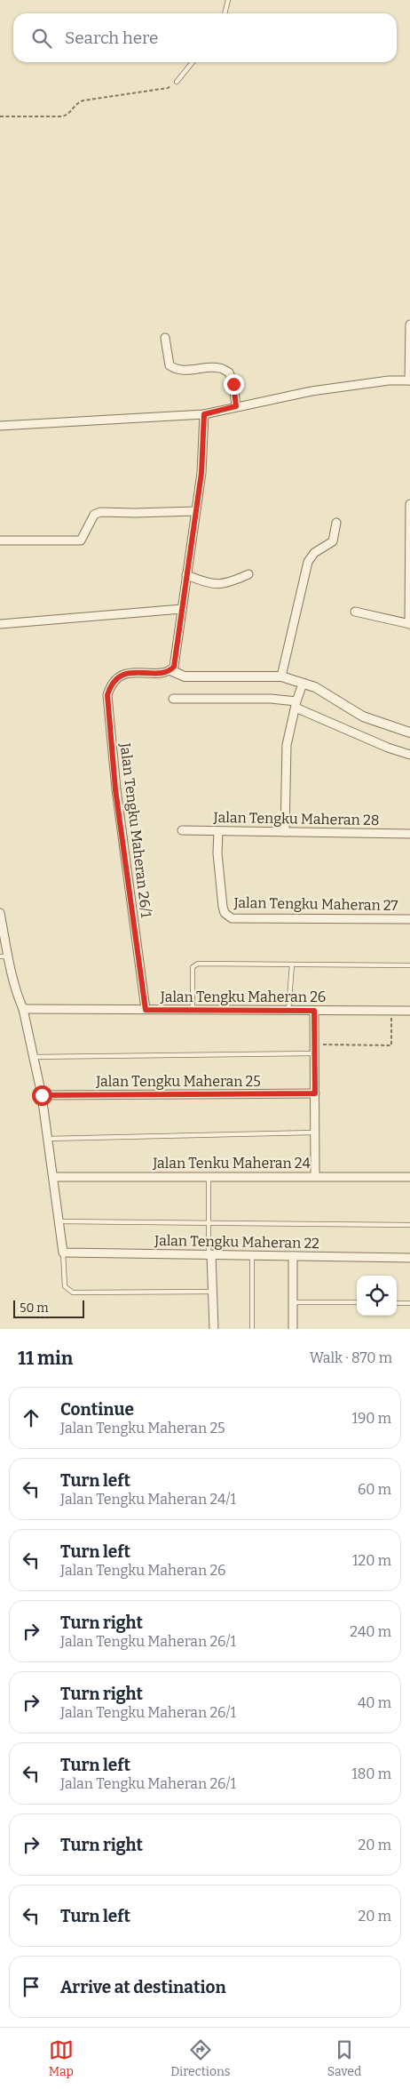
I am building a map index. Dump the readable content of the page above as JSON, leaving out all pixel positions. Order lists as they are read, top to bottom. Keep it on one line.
{"streets":{"street":["Jalan Tengku Maheran 28","Jalan Tengku Maheran 26/1","Jalan Tengku Maheran 27","Jalan Tengku Maheran 26","Jalan Tengku Maheran 25","Jalan Tenku Maheran 24","Jalan Tengku Maheran 22"]},"crossings":[["Jalan Tengku Maheran 28","Jalan Tengku Maheran 27"],["Jalan Tengku Maheran 26/1","Jalan Tengku Maheran 26"]],"scale_bar":"50 m","page":{"search":"Search here","scale":"50 m","heading":["11 min","Walk · 870 m"],"list":[["Continue","Jalan Tengku Maheran 25","190 m"],["Turn left","Jalan Tengku Maheran 24/1","60 m"],["Turn left","Jalan Tengku Maheran 26","120 m"],["Turn right","Jalan Tengku Maheran 26/1","240 m"],["Turn right","Jalan Tengku Maheran 26/1","40 m"],["Turn left","Jalan Tengku Maheran 26/1","180 m"],["Turn right","20 m"],["Turn left","20 m"],"Arrive at destination"],"nav":["Map","Directions","Saved"]}}
